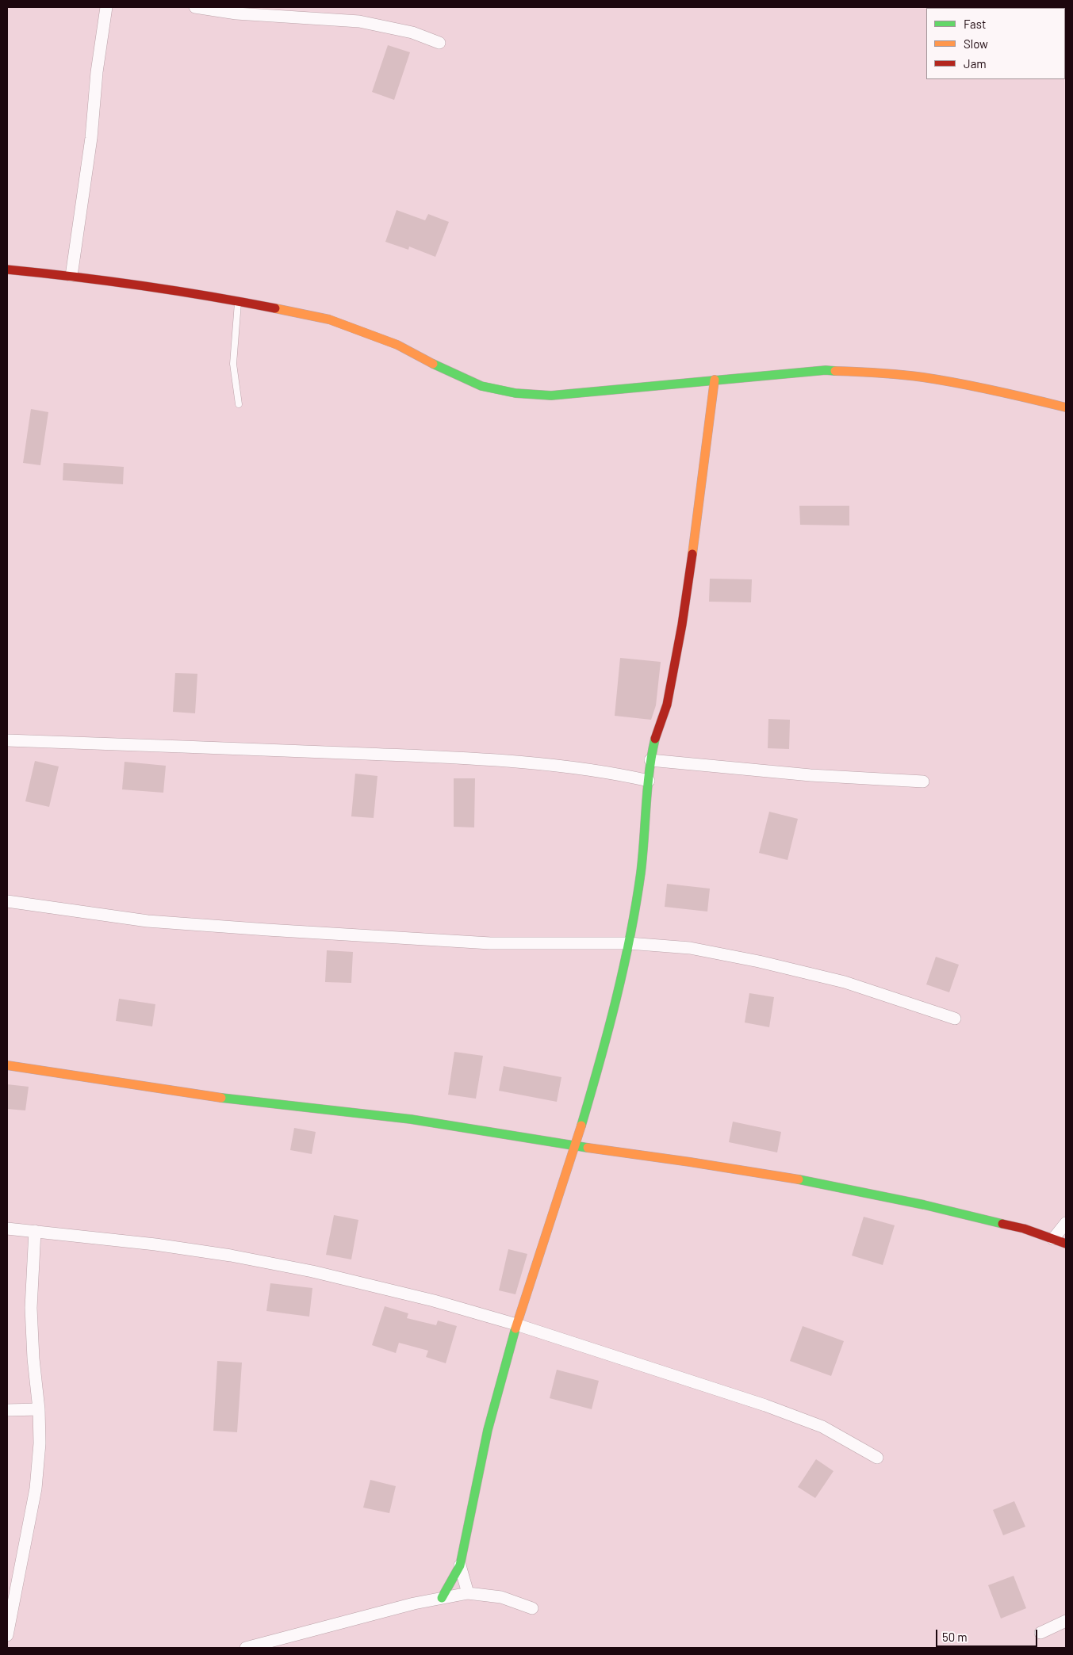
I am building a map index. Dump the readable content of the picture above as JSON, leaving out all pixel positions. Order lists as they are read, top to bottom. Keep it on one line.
{"legend":["Fast","Slow","Jam"],"scale_bar":"50 m"}
